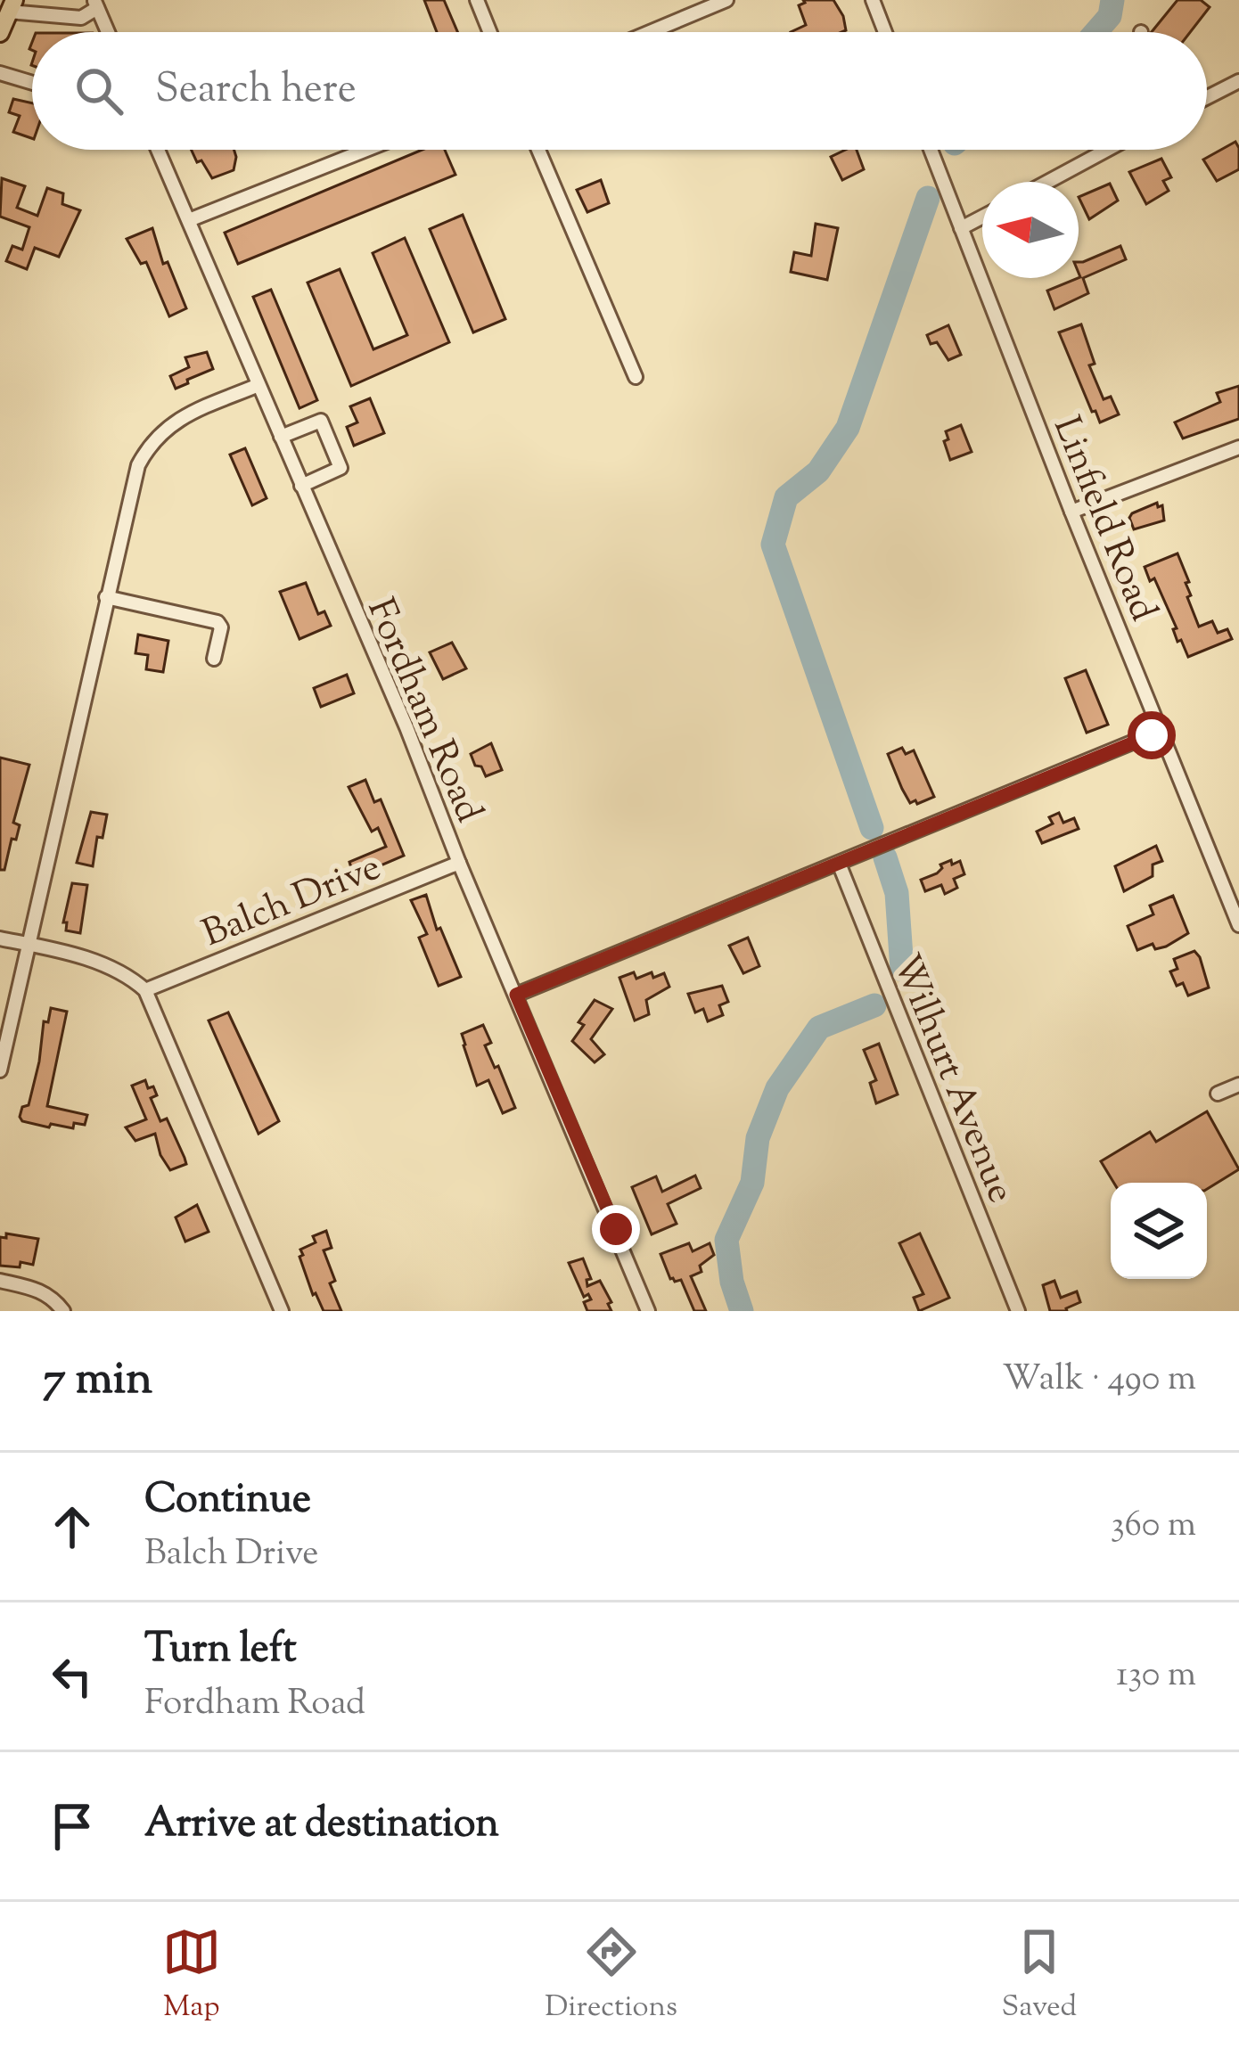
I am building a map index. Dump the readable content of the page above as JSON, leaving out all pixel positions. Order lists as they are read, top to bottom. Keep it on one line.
{"streets":{"street":["Linfield Road","Fordham Road","Balch Drive","Wilhurt Avenue"]},"crossings":[["Fordham Road","Balch Drive"]],"north":"left","page":{"search":"Search here","heading":["7 min","Walk · 490 m"],"list":[["Continue","Balch Drive","360 m"],["Turn left","Fordham Road","130 m"],"Arrive at destination"],"nav":["Map","Directions","Saved"]}}
